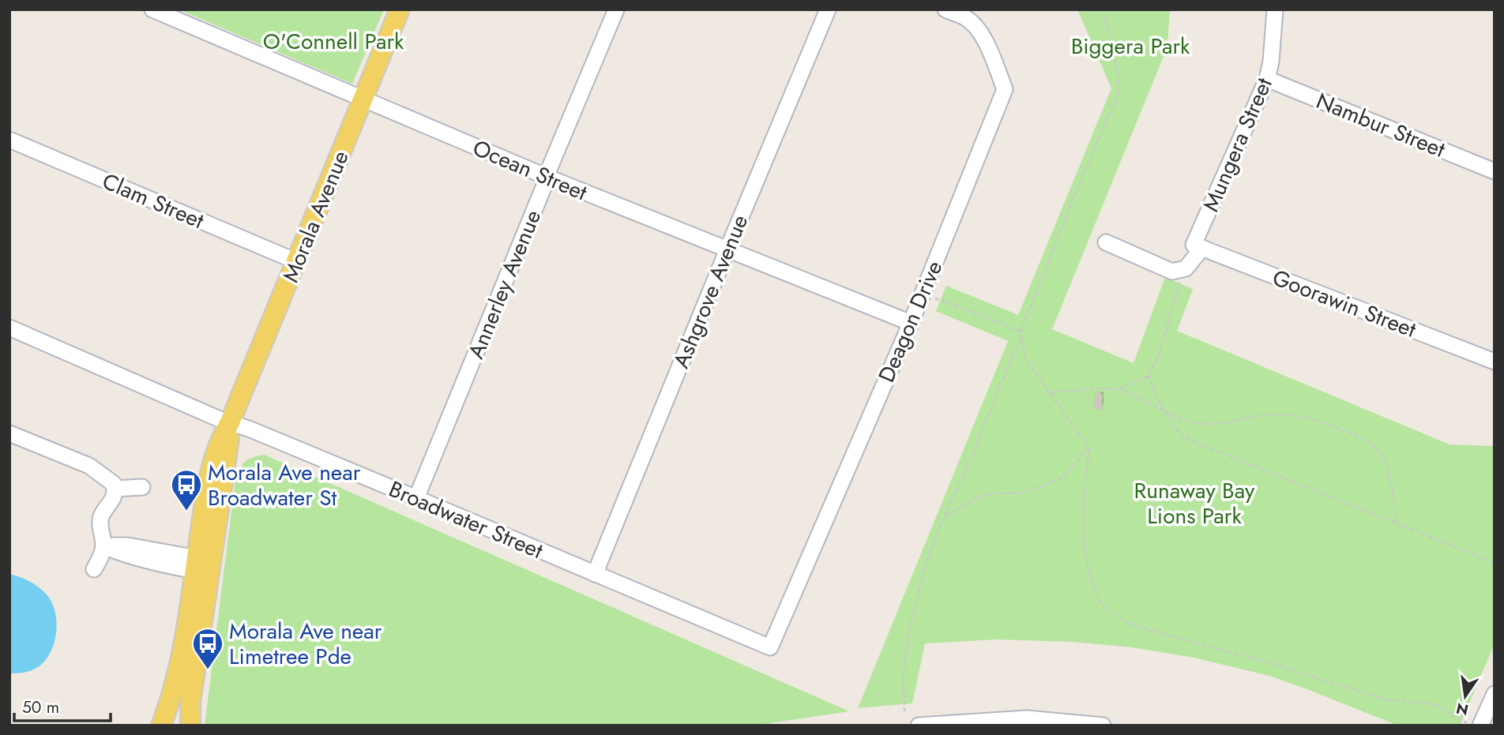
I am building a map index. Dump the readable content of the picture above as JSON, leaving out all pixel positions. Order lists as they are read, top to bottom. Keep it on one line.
{"streets":{"main road":["Morala Avenue"],"street":["Nambur Street","Mungera Street","Ocean Street","Clam Street","Annerley Avenue","Ashgrove Avenue","Goorawin Street","Deagon Drive","Broadwater Street"]},"crossings":[["Nambur Street","Mungera Street"],["Mungera Street","Goorawin Street"],["Ocean Street","Morala Avenue"],["Ocean Street","Annerley Avenue"],["Ocean Street","Ashgrove Avenue"],["Ocean Street","Deagon Drive"],["Clam Street","Morala Avenue"],["Morala Avenue","Broadwater Street"],["Annerley Avenue","Broadwater Street"],["Ashgrove Avenue","Broadwater Street"],["Deagon Drive","Broadwater Street"]],"parks":["O'Connell Park","Biggera Park","Runaway Bay Lions Park"],"places":{"bus stop":["Morala Ave near Broadwater St","Morala Ave near Limetree Pde"]},"scale_bar":"50 m","north":"bottom"}
